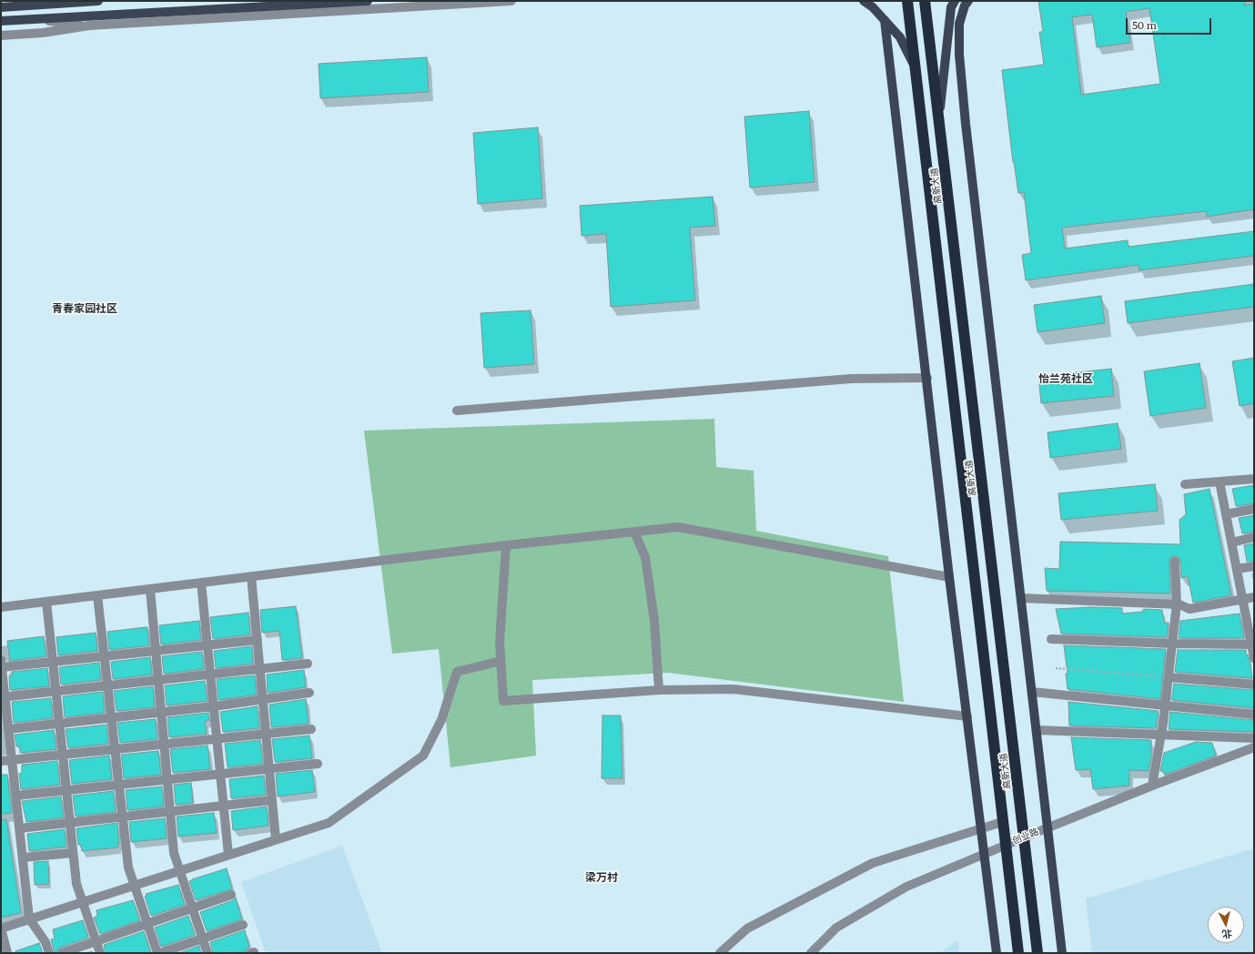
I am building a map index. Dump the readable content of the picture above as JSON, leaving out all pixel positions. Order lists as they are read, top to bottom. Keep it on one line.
{"streets":{"highway":["高新大道"],"street":["创业路"]},"crossings":[["高新大道","创业路"]],"districts":["青春家园社区","怡兰苑社区","梁万村"],"scale_bar":"50 m","north":"bottom"}
